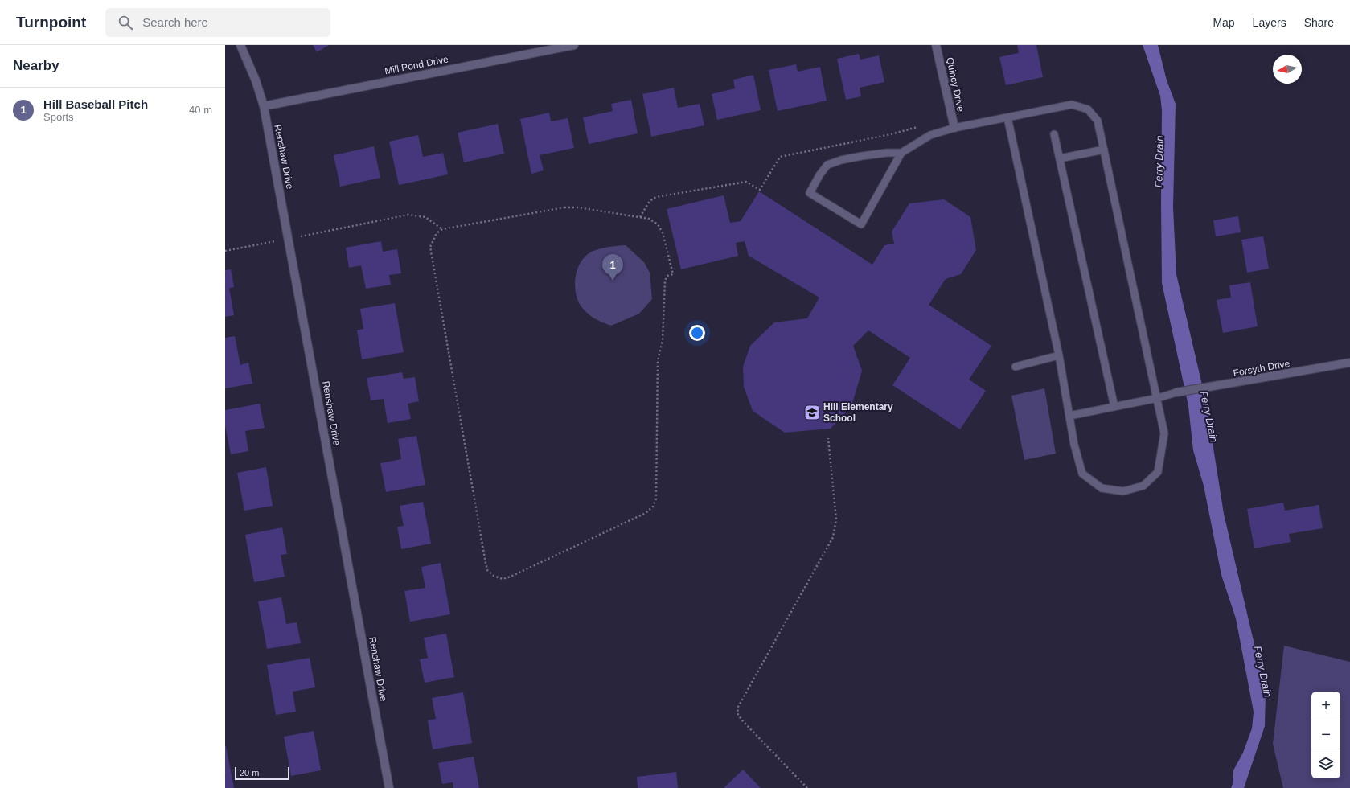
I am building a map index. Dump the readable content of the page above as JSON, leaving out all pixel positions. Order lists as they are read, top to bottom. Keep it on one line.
{"streets":{"street":["Mill Pond Drive","Quincy Drive","Renshaw Drive","Forsyth Drive"]},"crossings":[["Mill Pond Drive","Renshaw Drive"]],"water":["Ferry Drain"],"places":{"school or university":["Hill Elementary School"]},"scale_bar":"20 m","north":"left","page":{"header":"Turnpoint","search":"Search here","nav":["Map","Layers","Share"],"heading":"Nearby","list":[{"mark":"1","name":"Hill Baseball Pitch","note":"Sports","value":"40 m"}],"pins":"1","map_buttons":["+","−"],"scale":"20 m"}}
